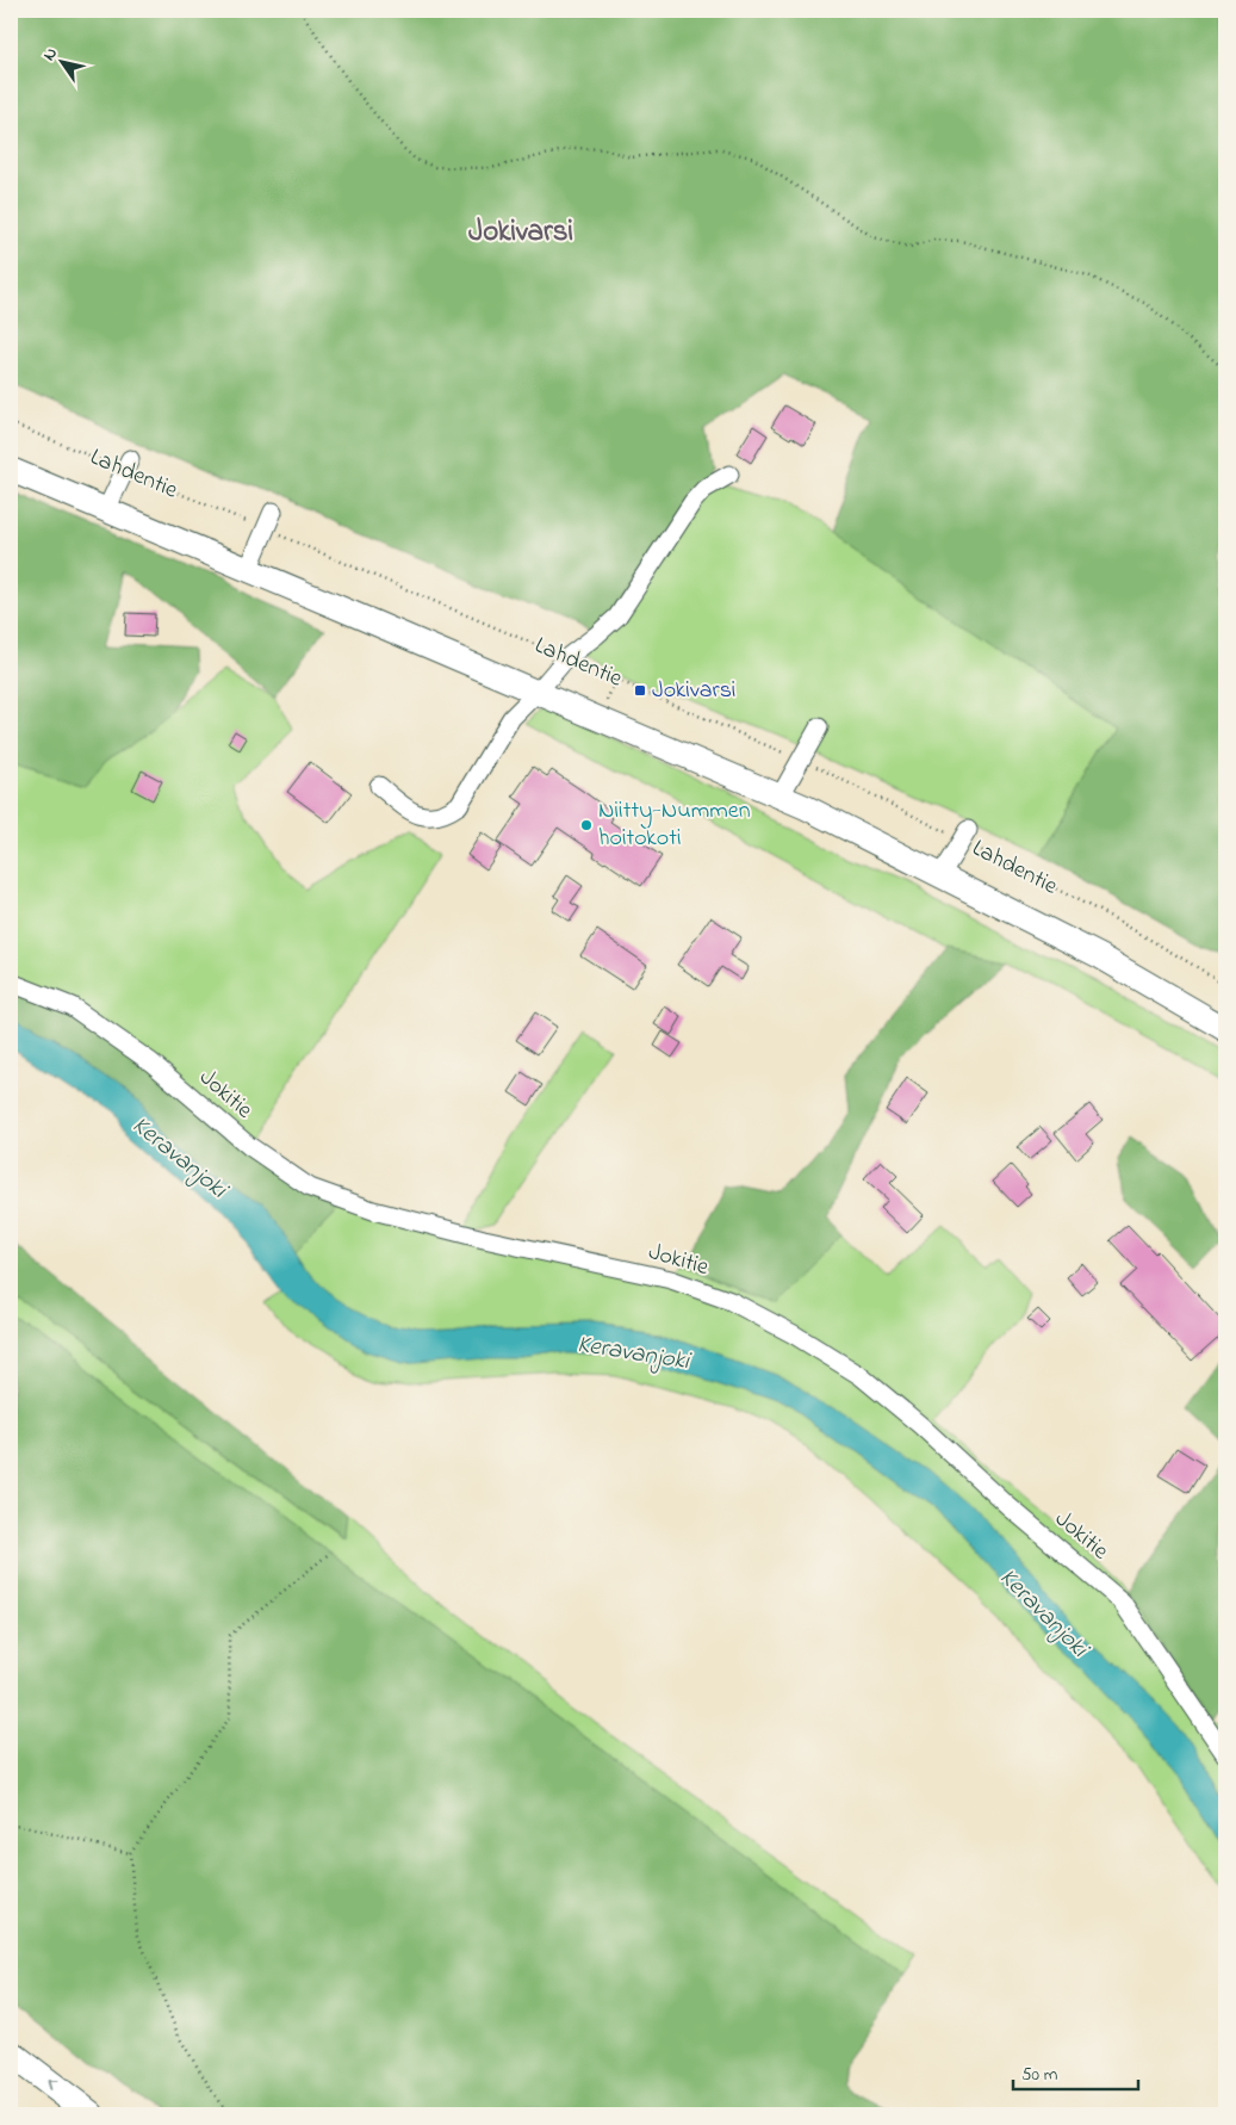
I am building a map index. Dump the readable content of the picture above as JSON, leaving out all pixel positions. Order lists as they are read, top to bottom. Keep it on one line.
{"streets":{"main road":["Lahdentie"],"street":["Jokitie"]},"districts":["Jokivarsi"],"water":["Keravanjoki"],"places":{"transit":["Jokivarsi"],"other":["Niitty-Nummen hoitokoti"]},"scale_bar":"50 m","north":"top left"}
